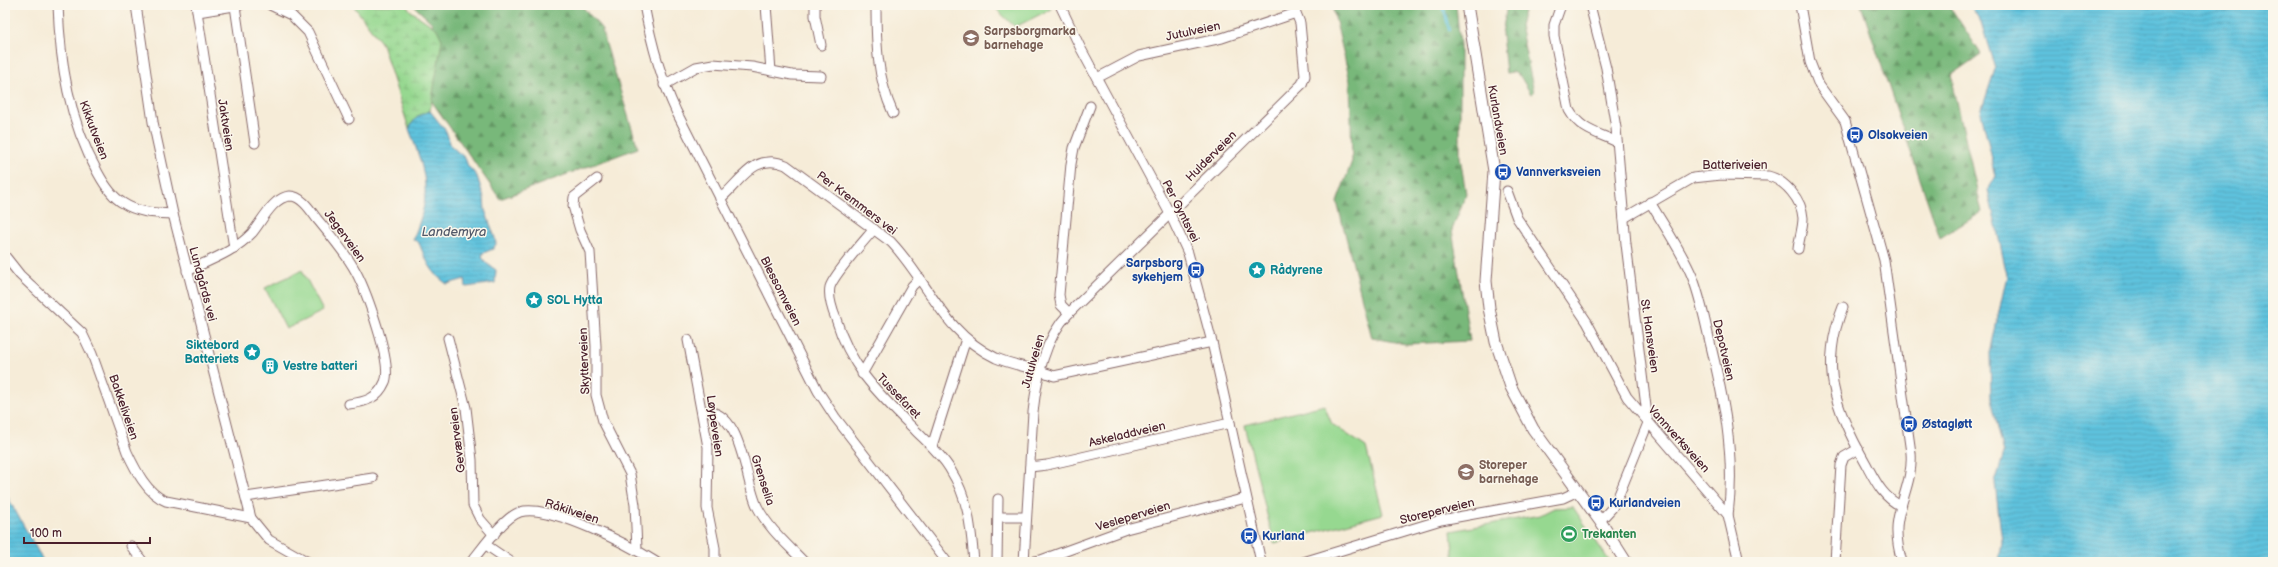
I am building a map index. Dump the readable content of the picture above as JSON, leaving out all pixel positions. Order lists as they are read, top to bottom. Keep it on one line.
{"streets":{"main road":["Kurlandveien"],"street":["Jutulveien","Jaktveien","Kikkutveien","Hulderveien","Batteriveien","Per Kremmers vei","Per Gyntsvei","Jegerveien","Lundgårds vei","Blessomveien","St. Hansveien","Depotveien","Skytterveien","Tussefaret","Bakkeliveien","Løypeveien","Askeladdveien","Vannverksveien","Geværveien","Grenselia","Råkilveien","Storeperveien","Vesleperveien"]},"crossings":[["Jutulveien","Hulderveien"],["Jutulveien","Per Kremmers vei"],["Jutulveien","Per Gyntsvei"],["Jutulveien","Askeladdveien"],["Kurlandveien","St. Hansveien"],["Kurlandveien","Storeperveien"],["Jaktveien","Jegerveien"],["Kikkutveien","Lundgårds vei"],["Hulderveien","Per Gyntsvei"],["Batteriveien","St. Hansveien"],["Batteriveien","Depotveien"],["Per Kremmers vei","Per Gyntsvei"],["Per Kremmers vei","Blessomveien"],["Per Kremmers vei","Tussefaret"],["Per Gyntsvei","Askeladdveien"],["Per Gyntsvei","Vesleperveien"],["Jegerveien","Lundgårds vei"],["Lundgårds vei","Bakkeliveien"],["St. Hansveien","Vannverksveien"],["Depotveien","Vannverksveien"],["Skytterveien","Råkilveien"],["Løypeveien","Grenselia"],["Geværveien","Råkilveien"]],"water":["Landemyra"],"places":{"school or university":["Sarpsborgmarka barnehage","Storeper barnehage"],"bus stop":["Olsokveien","Vannverksveien","Sarpsborg sykehjem","Østagløtt","Kurlandveien","Kurland"],"place":["Rådyrene","SOL Hytta","Siktebord Batteriets"],"building":["Vestre batteri"],"sports":["Trekanten"]},"scale_bar":"100 m"}
